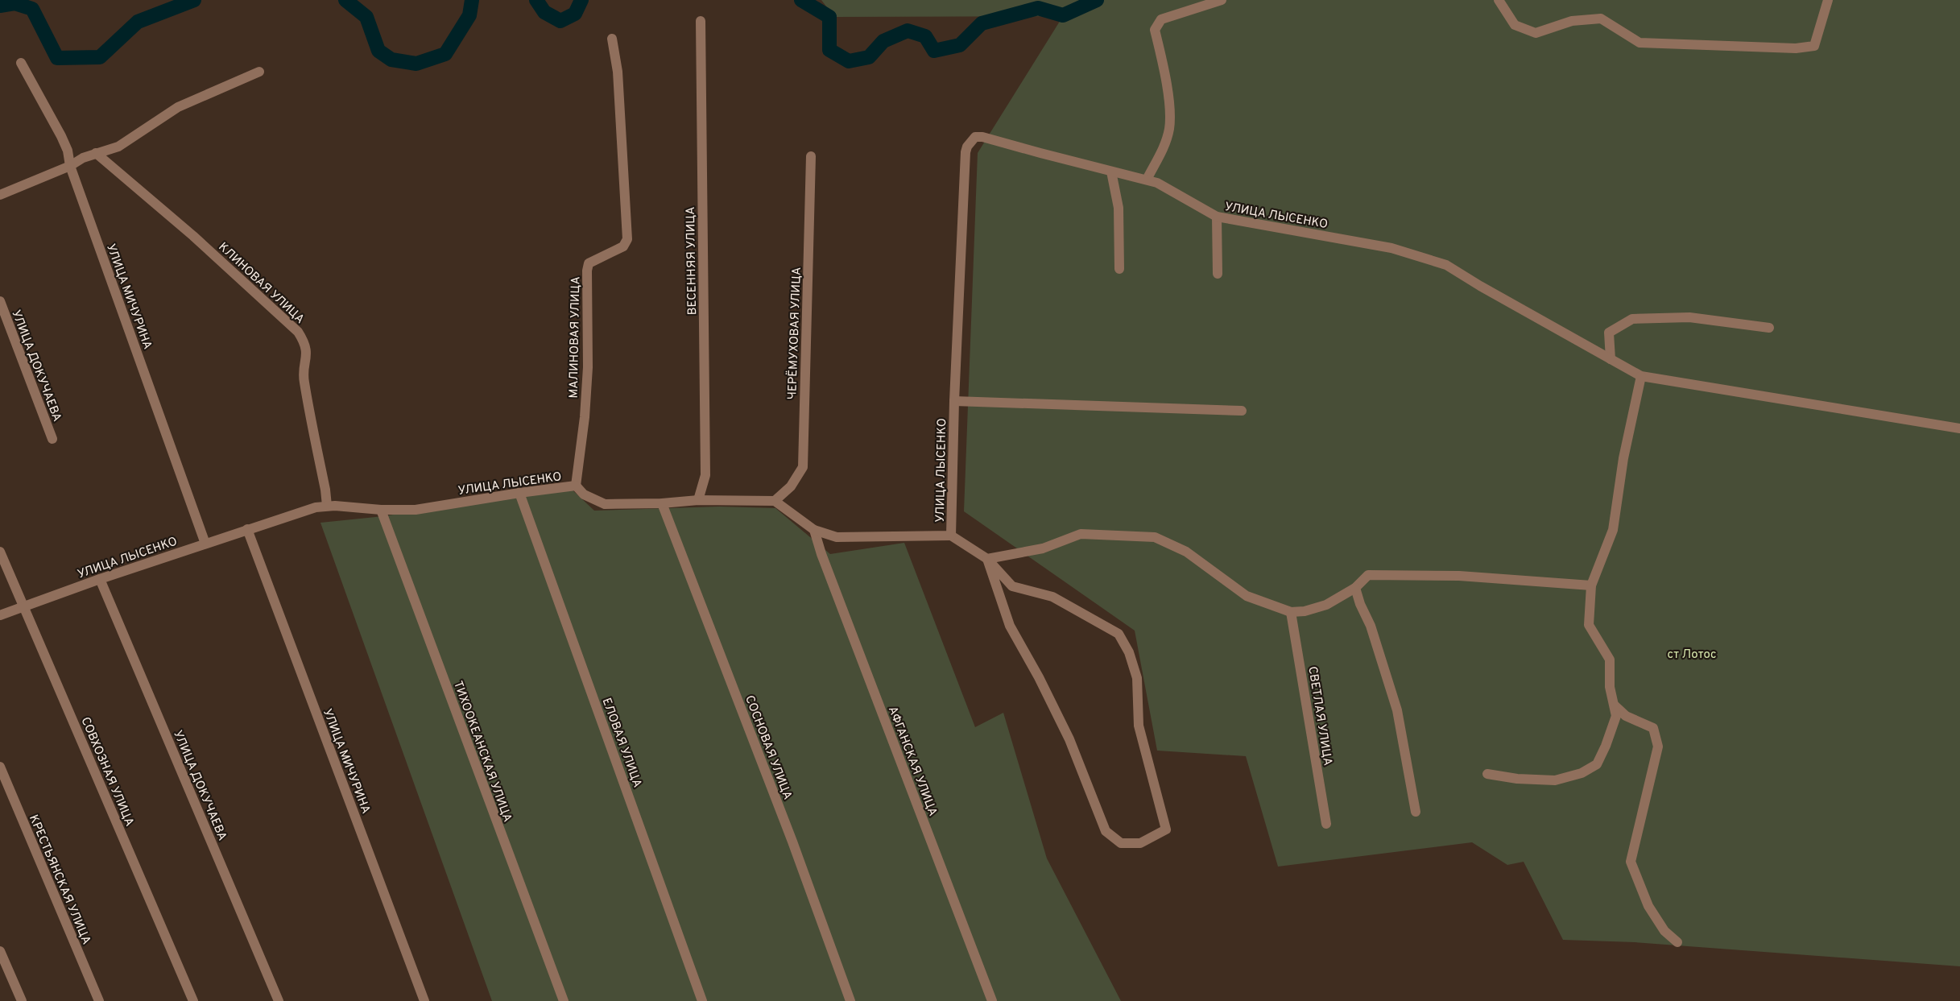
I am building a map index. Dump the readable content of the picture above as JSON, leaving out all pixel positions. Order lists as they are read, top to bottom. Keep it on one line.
{"streets":{"street":["УЛИЦА ЛЫСЕНКО","ВЕСЕННЯЯ УЛИЦА","КЛИНОВАЯ УЛИЦА","УЛИЦА МИЧУРИНА","ЧЕРЁМУХОВАЯ УЛИЦА","МАЛИНОВАЯ УЛИЦА","УЛИЦА ДОКУЧАЕВА","СВЕТЛАЯ УЛИЦА","ЕЛОВАЯ УЛИЦА","СОСНОВАЯ УЛИЦА","ТИХООКЕАНСКАЯ УЛИЦА","АФГАНСКАЯ УЛИЦА","СОВХОЗНАЯ УЛИЦА","КРЕСТЬЯНСКАЯ УЛИЦА"]},"crossings":[["УЛИЦА ЛЫСЕНКО","ВЕСЕННЯЯ УЛИЦА"],["УЛИЦА ЛЫСЕНКО","КЛИНОВАЯ УЛИЦА"],["УЛИЦА ЛЫСЕНКО","УЛИЦА МИЧУРИНА"],["УЛИЦА ЛЫСЕНКО","ЧЕРЁМУХОВАЯ УЛИЦА"],["УЛИЦА ЛЫСЕНКО","МАЛИНОВАЯ УЛИЦА"],["УЛИЦА ЛЫСЕНКО","УЛИЦА ДОКУЧАЕВА"],["УЛИЦА ЛЫСЕНКО","ЕЛОВАЯ УЛИЦА"],["УЛИЦА ЛЫСЕНКО","СОСНОВАЯ УЛИЦА"],["УЛИЦА ЛЫСЕНКО","ТИХООКЕАНСКАЯ УЛИЦА"],["УЛИЦА ЛЫСЕНКО","АФГАНСКАЯ УЛИЦА"],["УЛИЦА ЛЫСЕНКО","СОВХОЗНАЯ УЛИЦА"]],"parks":["ст Лотос"]}
